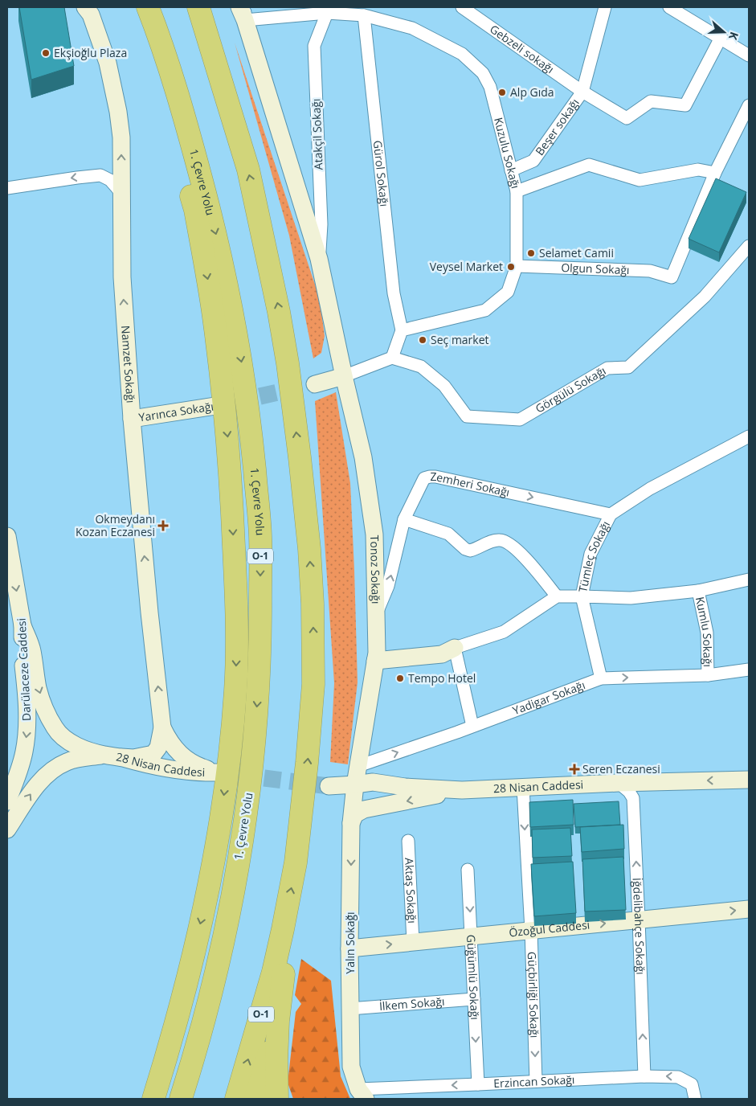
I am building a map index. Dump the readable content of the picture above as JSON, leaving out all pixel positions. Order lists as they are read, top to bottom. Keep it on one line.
{"streets":{"highway":["1. Çevre Yolu","O-1"],"main road":["Namzet Sokağı","Yarınca Sokağı","Tonoz Sokağı","Darülaceze Caddesi","28 Nisan Caddesi","Özoğul Caddesi","Yalın Sokağı"],"street":["Gebzeli sokağı","Beşer sokağı","Atakçil Sokağı","Kuzulu Sokağı","Gürol Sokağı","Olgun Sokağı","Görgülü Sokağı","Zemheri Sokağı","Tümleç Sokağı","Kumlu Sokağı","Yadigar Sokağı","Aktaş Sokağı","İğdelibahçe Sokağı","Güğümlü Sokağı","Güçbirliği Sokağı","İlkem Sokağı","Erzincan Sokağı"]},"crossings":[["Gebzeli sokağı","Beşer sokağı"],["Beşer sokağı","Kuzulu Sokağı"],["Atakçil Sokağı","Kuzulu Sokağı"],["Atakçil Sokağı","Tonoz Sokağı"],["Kuzulu Sokağı","Gürol Sokağı"],["Kuzulu Sokağı","Olgun Sokağı"],["Kuzulu Sokağı","Tonoz Sokağı"],["Namzet Sokağı","Yarınca Sokağı"],["Namzet Sokağı","28 Nisan Caddesi"],["Zemheri Sokağı","Tümleç Sokağı"],["Zemheri Sokağı","Tonoz Sokağı"],["Tonoz Sokağı","Yadigar Sokağı"],["Tonoz Sokağı","28 Nisan Caddesi"],["Tonoz Sokağı","Yalın Sokağı"],["Kumlu Sokağı","Yadigar Sokağı"],["28 Nisan Caddesi","İğdelibahçe Sokağı"],["28 Nisan Caddesi","Yalın Sokağı"],["28 Nisan Caddesi","Güçbirliği Sokağı"],["Aktaş Sokağı","Özoğul Caddesi"],["İğdelibahçe Sokağı","Özoğul Caddesi"],["İğdelibahçe Sokağı","Erzincan Sokağı"],["Özoğul Caddesi","Yalın Sokağı"],["Özoğul Caddesi","Güğümlü Sokağı"],["Özoğul Caddesi","Güçbirliği Sokağı"],["Yalın Sokağı","İlkem Sokağı"],["Yalın Sokağı","Erzincan Sokağı"],["Güğümlü Sokağı","İlkem Sokağı"],["Güğümlü Sokağı","Erzincan Sokağı"],["Güçbirliği Sokağı","Erzincan Sokağı"]],"one_way":["Namzet Sokağı","Darülaceze Caddesi","İğdelibahçe Sokağı","Özoğul Caddesi","Yalın Sokağı","Güğümlü Sokağı","Güçbirliği Sokağı","Erzincan Sokağı"],"places":{"other":["Ekşioğlu Plaza","Alp Gıda","Selamet Camii","Veysel Market","Seç market","Tempo Hotel"],"health":["Okmeydanı Kozan Eczanesi","Seren Eczanesi"]},"north":"right"}
